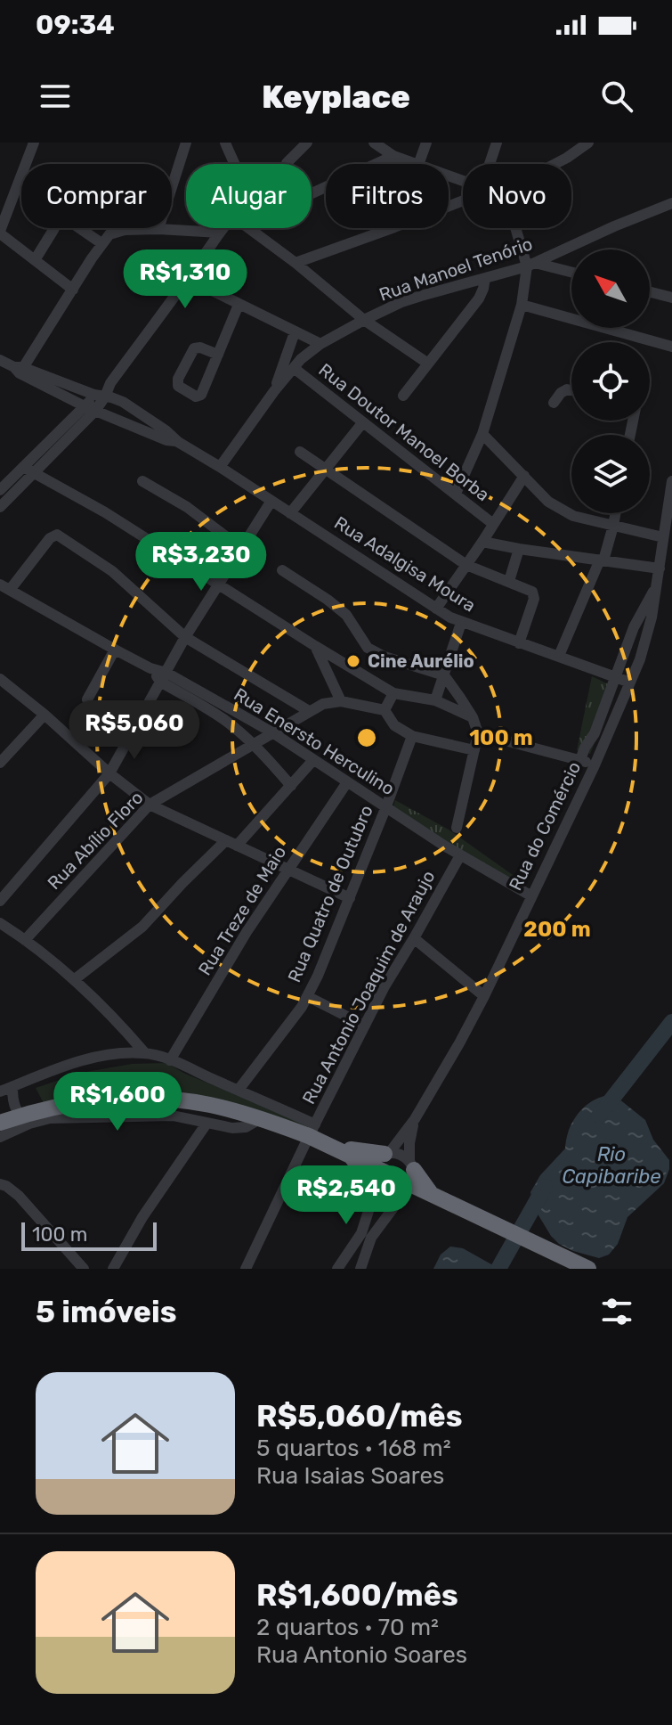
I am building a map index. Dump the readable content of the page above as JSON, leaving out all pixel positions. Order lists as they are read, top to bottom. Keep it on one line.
{"streets":{"street":["Rua Manoel Tenório","Rua Doutor Manoel Borba","Rua Adalgisa Moura","Rua Enersto Herculino","Rua do Comércio","Rua Abílio Floro","Rua Quatro de Outubro","Rua Treze de Maio","Rua Antonio Joaquim de Araujo"]},"crossings":[["Rua Manoel Tenório","Rua Doutor Manoel Borba"],["Rua Manoel Tenório","Rua Adalgisa Moura"],["Rua Adalgisa Moura","Rua do Comércio"],["Rua Enersto Herculino","Rua do Comércio"],["Rua Enersto Herculino","Rua Abílio Floro"],["Rua Enersto Herculino","Rua Quatro de Outubro"],["Rua Enersto Herculino","Rua Treze de Maio"],["Rua Enersto Herculino","Rua Antonio Joaquim de Araujo"]],"water":["Rio Capibaribe"],"places":["Cine Aurélio"],"scale_bar":"100 m","north":"top left","page":{"status":"09:34","header":"Keyplace","chip":["Comprar","Alugar","Filtros","Novo"],"price":["R$1,310","R$3,230","R$5,060","R$1,600","R$2,540"],"scale":"100 m","heading":"5 imóveis","list":[{"name":"R$5,060/mês","note":"5 quartos · 168 m² · Rua Isaias Soares"},{"name":"R$1,600/mês","note":"2 quartos · 70 m² · Rua Antonio Soares"}]},"rings":["100 m","200 m"]}
